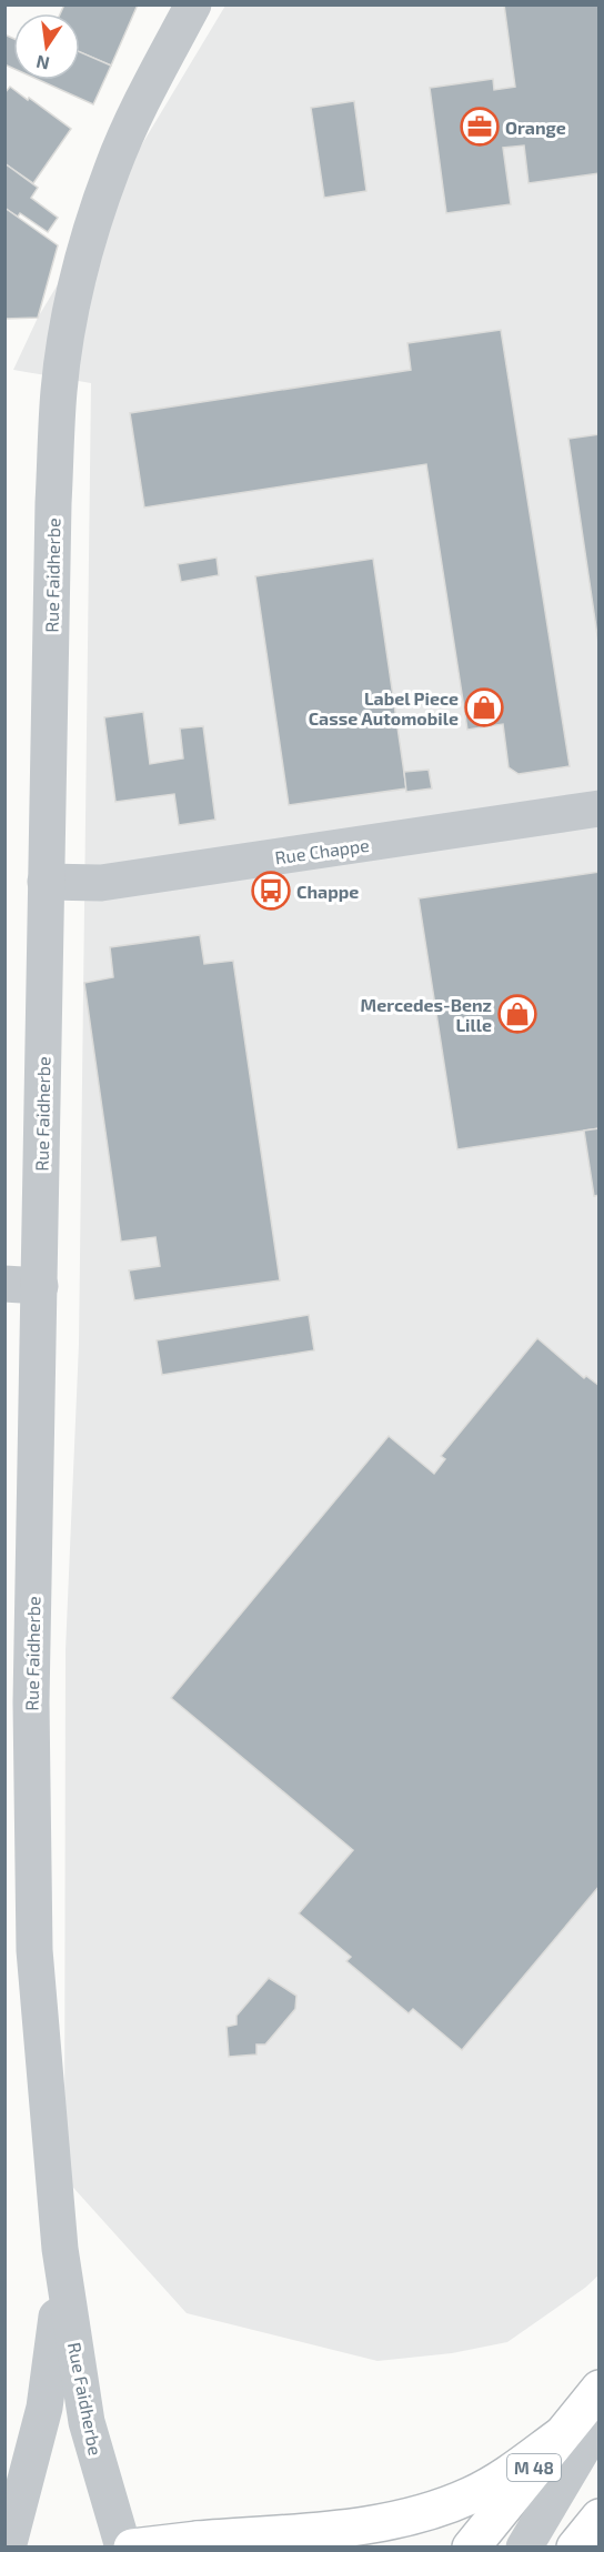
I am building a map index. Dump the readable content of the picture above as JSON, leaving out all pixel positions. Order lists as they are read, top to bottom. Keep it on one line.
{"streets":{"main road":["M 48"],"street":["Rue Faidherbe","Rue Chappe"]},"crossings":[["Rue Faidherbe","Rue Chappe"]],"places":{"office":["Orange"],"shop":["Label Piece Casse Automobile","Mercedes-Benz Lille"],"bus stop":["Chappe"]},"north":"bottom"}
